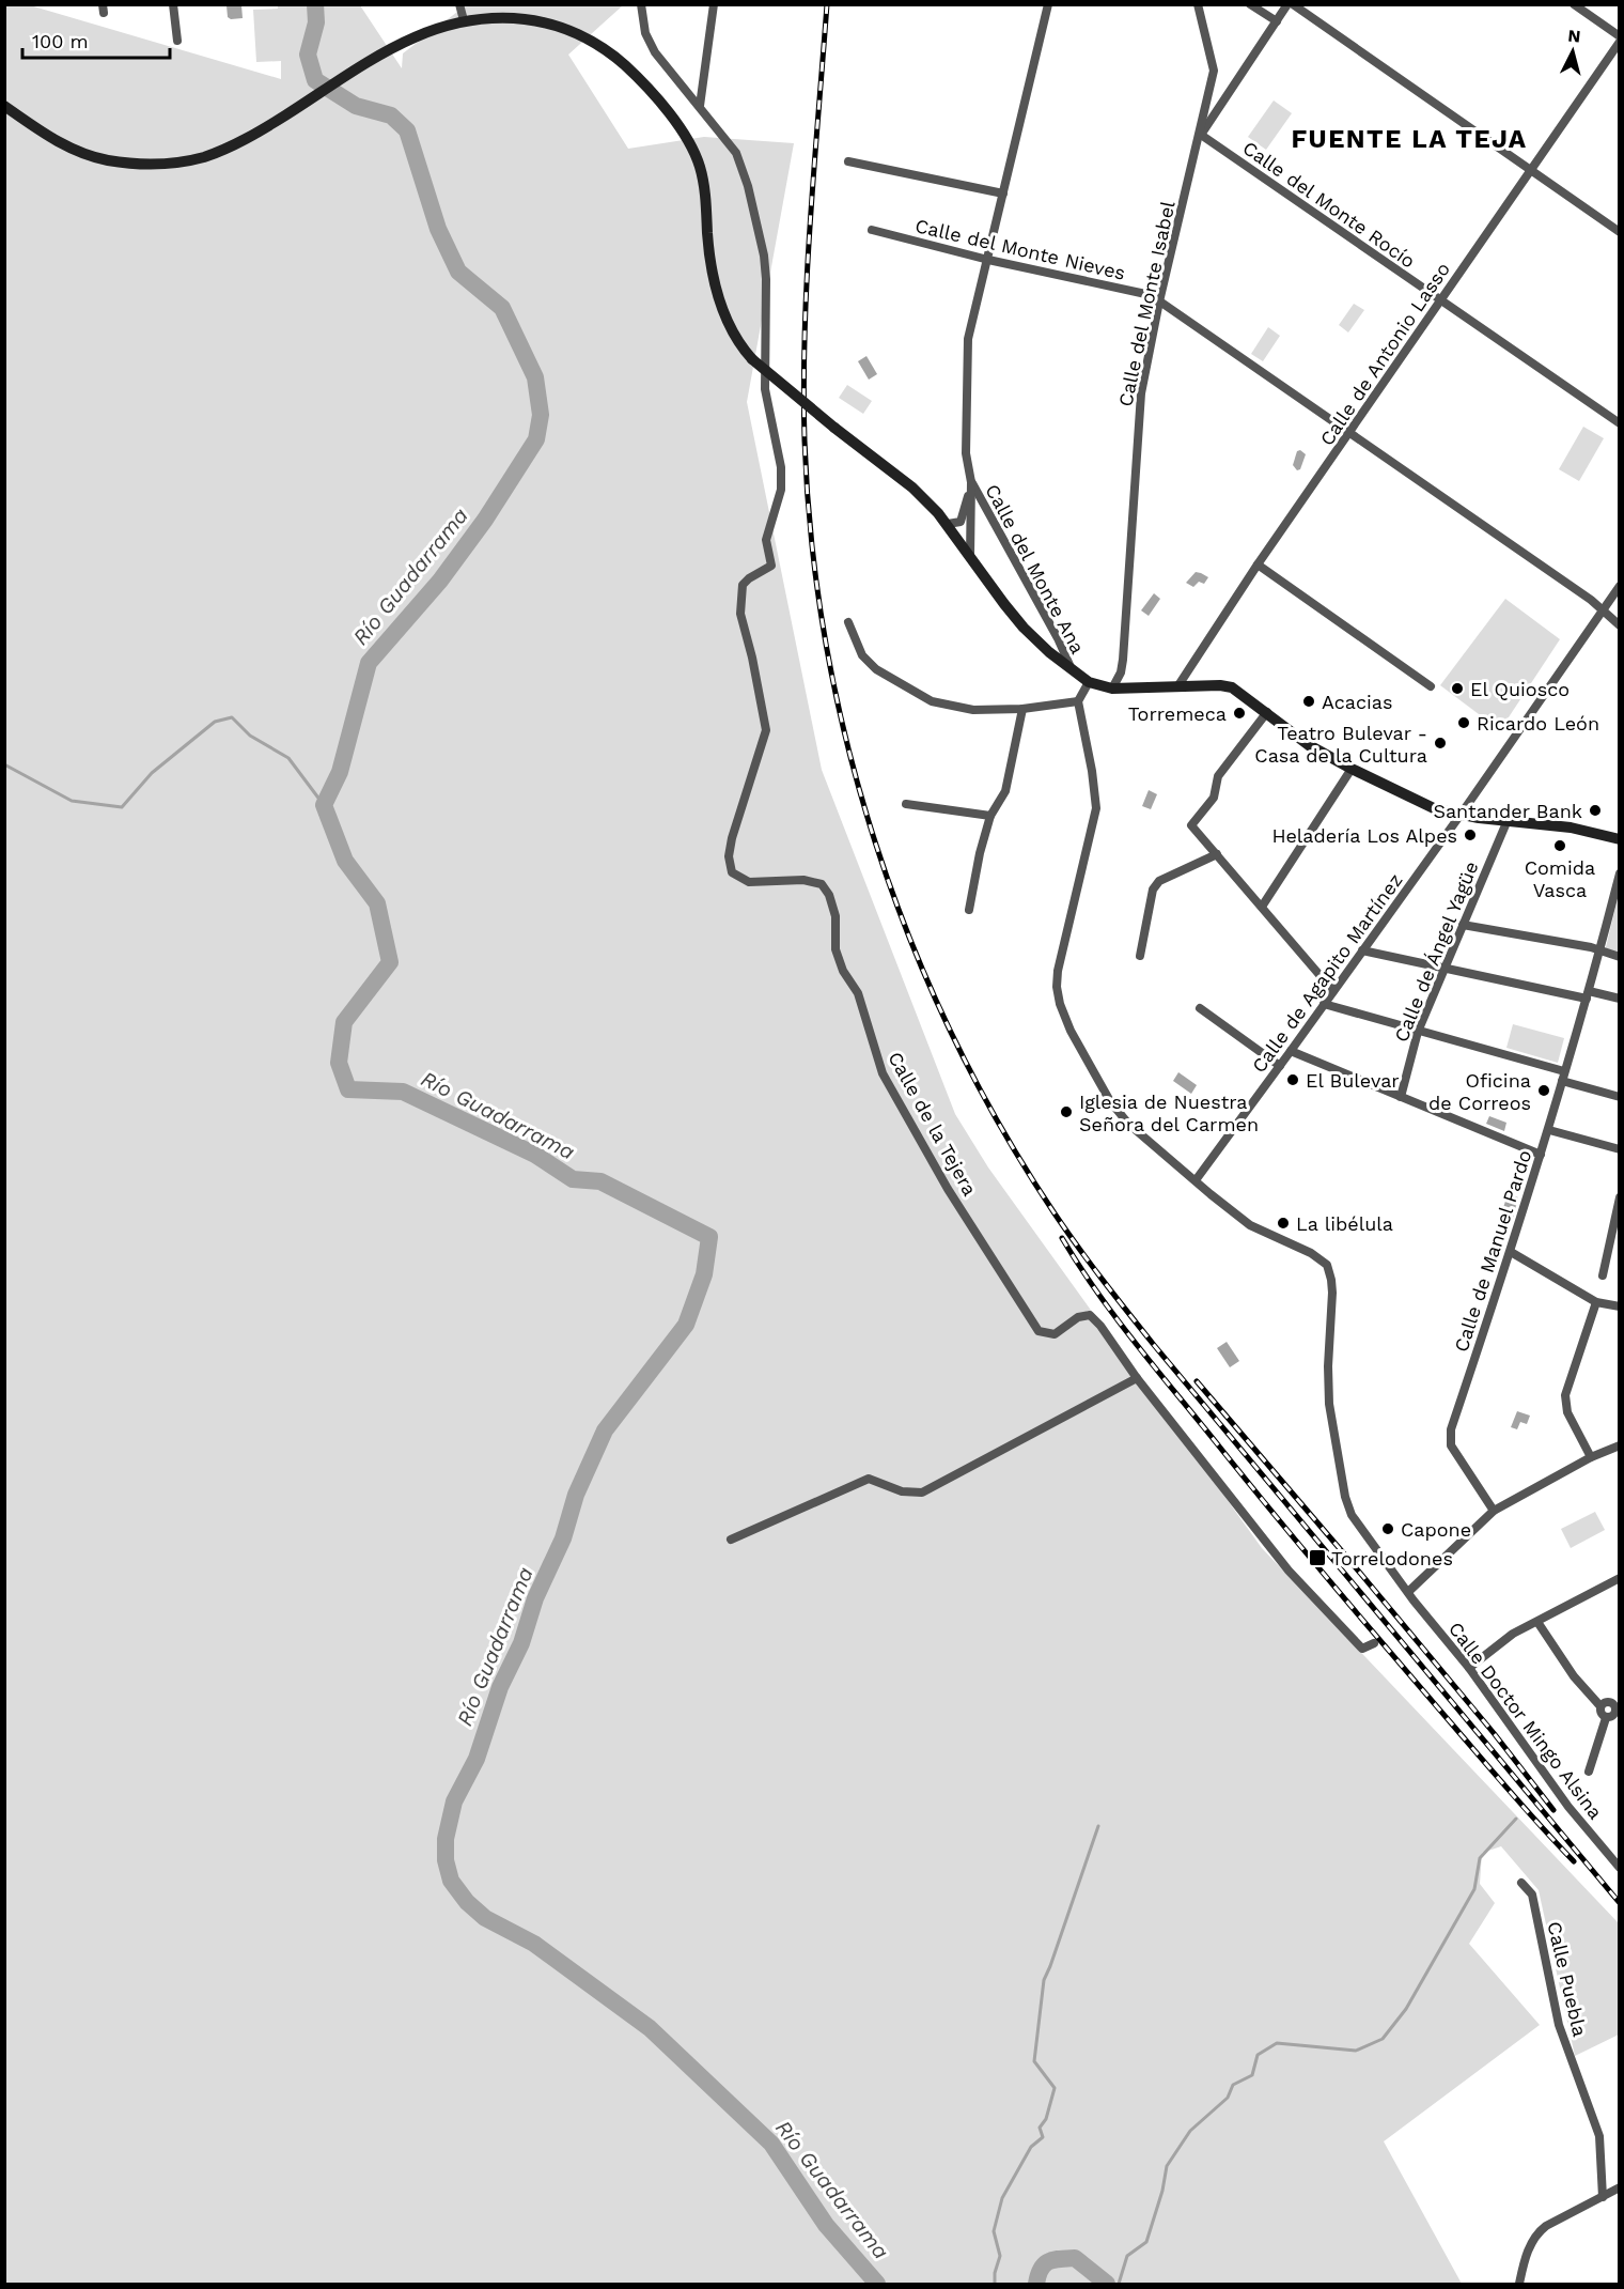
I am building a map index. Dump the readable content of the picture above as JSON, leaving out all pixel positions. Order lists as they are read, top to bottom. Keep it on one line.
{"streets":{"street":["Calle del Monte Rocío","Calle del Monte Nieves","Calle del Monte Isabel","Calle de Antonio Lasso","Calle del Monte Ana","Calle de Ángel Yagüe","Calle de Agapito Martínez","Calle de la Tejera","Calle de Manuel Pardo","Calle Doctor Mingo Alsina","Calle Puebla"]},"crossings":[["Calle del Monte Rocío","Calle del Monte Isabel"],["Calle del Monte Rocío","Calle de Antonio Lasso"],["Calle del Monte Nieves","Calle del Monte Isabel"],["Calle del Monte Nieves","Calle de Antonio Lasso"],["Calle del Monte Nieves","Calle del Monte Ana"],["Calle del Monte Nieves","Calle de Agapito Martínez"],["Calle de Agapito Martínez","Calle Doctor Mingo Alsina"]],"districts":["FUENTE LA TEJA"],"water":["Río Guadarrama"],"places":{"other":["El Quiosco","Acacias","Torremeca","Ricardo León","Teatro Bulevar - Casa de la Cultura","Santander Bank","Heladería Los Alpes","Comida Vasca","El Bulevar","Oficina de Correos","Iglesia de Nuestra Señora del Carmen","La libélula","Capone"],"transit":["Torrelodones"]},"scale_bar":"100 m","north":"top"}
